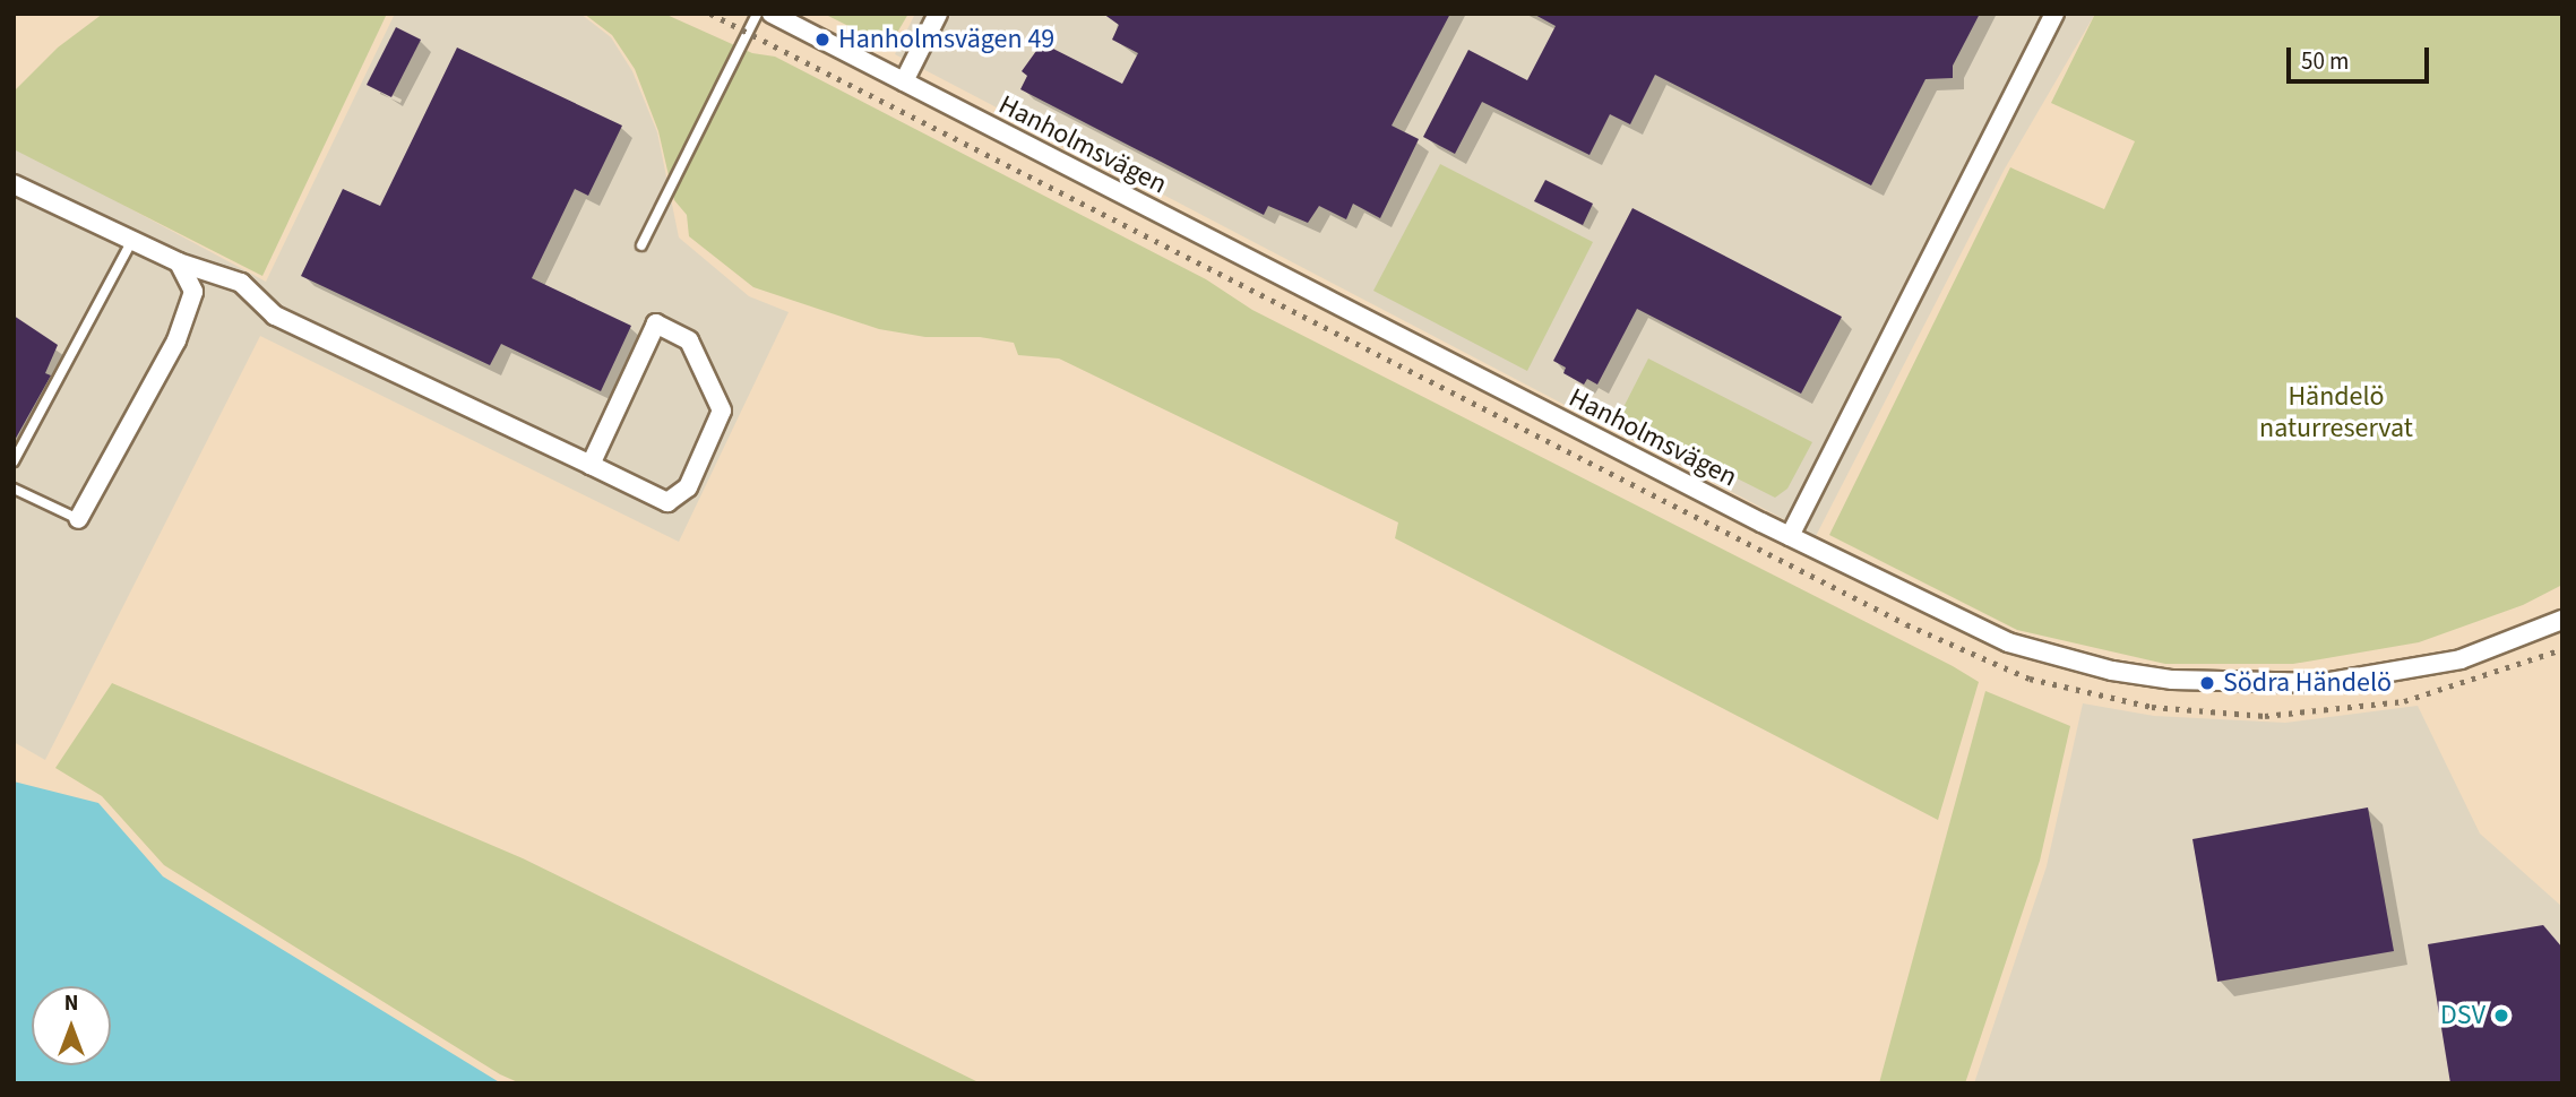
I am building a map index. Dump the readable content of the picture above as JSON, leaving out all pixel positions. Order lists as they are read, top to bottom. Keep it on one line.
{"streets":{"street":["Hanholmsvägen"]},"parks":["Händelö naturreservat"],"places":["Hanholmsvägen 49","Södra Händelö","DSV"],"scale_bar":"50 m","north":"top"}
